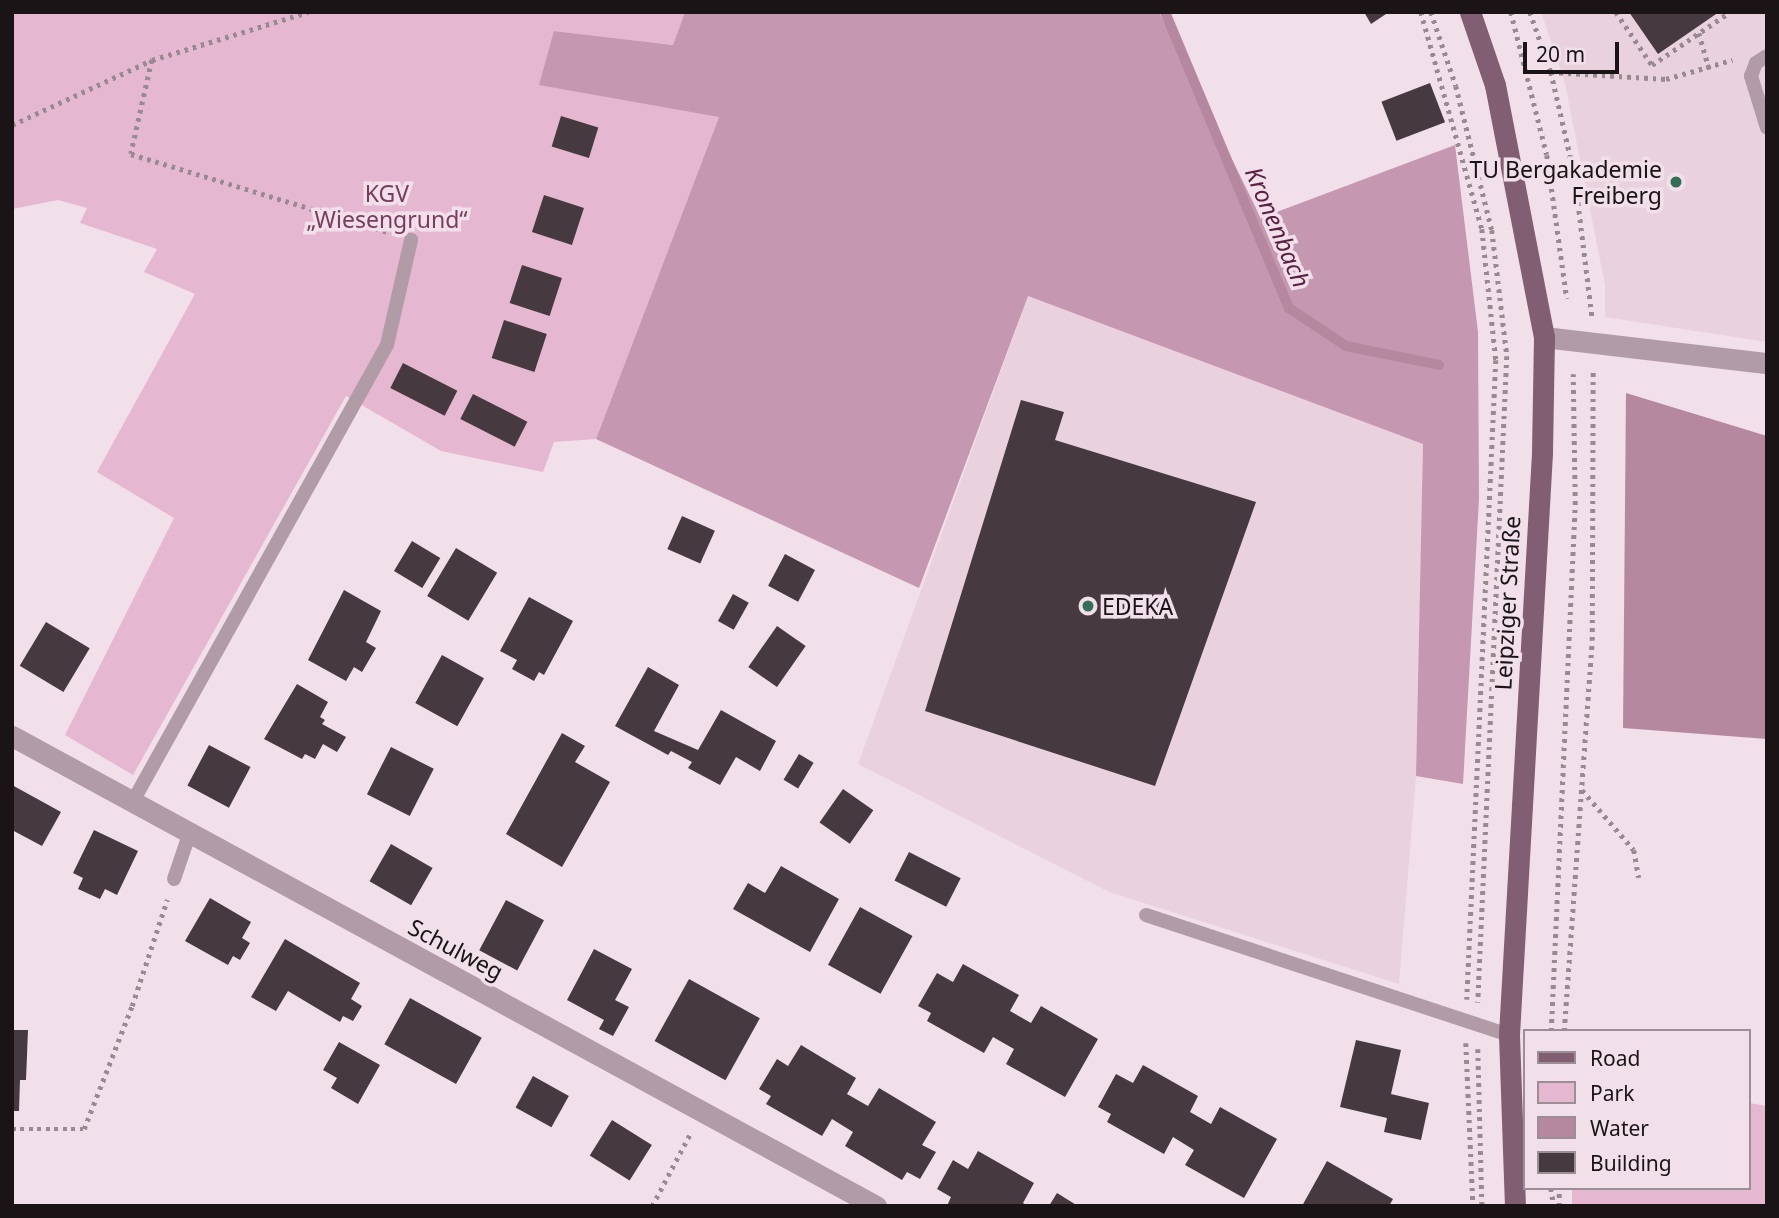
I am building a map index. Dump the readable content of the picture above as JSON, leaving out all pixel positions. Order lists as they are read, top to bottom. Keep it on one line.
{"streets":{"main road":["Leipziger Straße"],"street":["Schulweg"]},"water":["Kronenbach"],"parks":["KGV „Wiesengrund“"],"places":["TU Bergakademie Freiberg","EDEKA"],"legend":["Road","Park","Water","Building"],"scale_bar":"20 m"}
